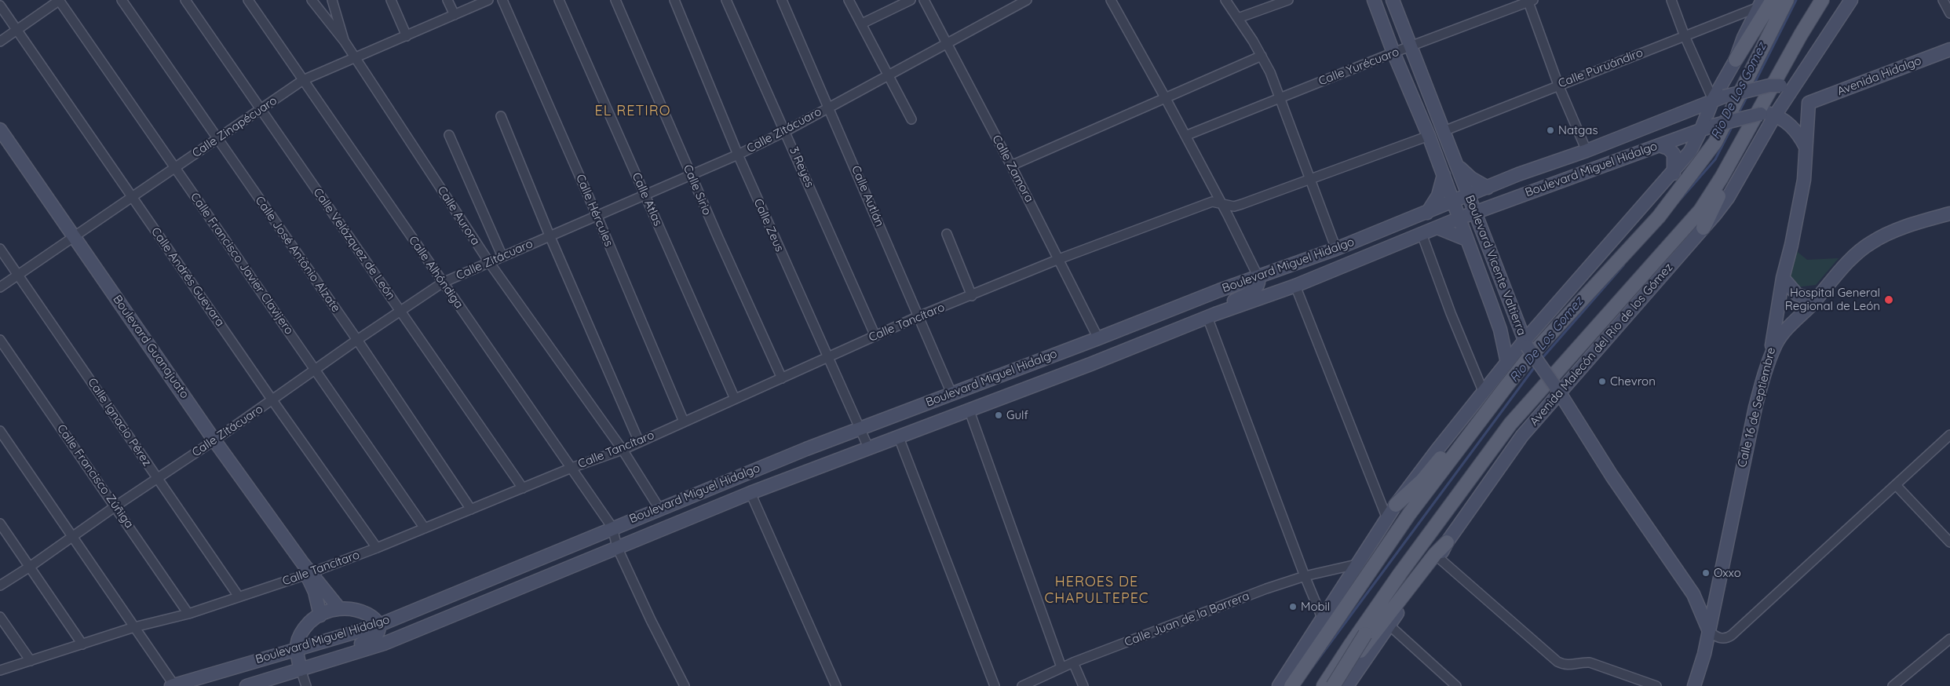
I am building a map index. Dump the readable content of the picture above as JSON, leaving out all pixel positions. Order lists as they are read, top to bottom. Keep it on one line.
{"streets":{"main road":["Avenida Hidalgo","Boulevard Miguel Hidalgo","Boulevard Vicente Valtierra","Avenida Malecón del Río de los Gómez","Boulevard Guanajuato","Calle 16 de Septiembre"],"street":["Calle Yurécuaro","Calle Puruándiro","Calle Zinapécuaro","Calle Zitácuaro","3 Reyes","Calle Zamora","Calle Sirio","Calle Autlán","Calle Atlas","Calle Hércules","Calle Aurora","Calle Zeus","Calle Velázquez de León","Calle José Antônio Alzate","Calle Francisco Javier Clavijero","Calle Alhóndiga","Calle Andrés Guevara","Calle Tancítaro","Calle Ignacio Pérez","Calle Francisco Zúñiga","Calle Juan de la Barrera"]},"crossings":[["Calle Yurécuaro","Boulevard Vicente Valtierra"],["Calle Puruándiro","Boulevard Vicente Valtierra"],["Avenida Hidalgo","Calle 16 de Septiembre"],["Calle Zinapécuaro","Calle Aurora"],["Calle Zinapécuaro","Calle Velázquez de León"],["Calle Zinapécuaro","Calle José Antônio Alzate"],["Calle Zinapécuaro","Calle Francisco Javier Clavijero"],["Calle Zinapécuaro","Calle Alhóndiga"],["Calle Zinapécuaro","Calle Andrés Guevara"],["Calle Zinapécuaro","Boulevard Guanajuato"],["Calle Zinapécuaro","Calle Ignacio Pérez"],["Calle Zitácuaro","3 Reyes"],["Calle Zitácuaro","Calle Zamora"],["Calle Zitácuaro","Calle Sirio"],["Calle Zitácuaro","Calle Autlán"],["Calle Zitácuaro","Calle Atlas"],["Calle Zitácuaro","Calle Hércules"],["Calle Zitácuaro","Calle Aurora"],["Calle Zitácuaro","Calle Zeus"],["Calle Zitácuaro","Calle Velázquez de León"],["Calle Zitácuaro","Calle José Antônio Alzate"],["Calle Zitácuaro","Calle Francisco Javier Clavijero"],["Calle Zitácuaro","Calle Alhóndiga"],["Calle Zitácuaro","Calle Andrés Guevara"],["Calle Zitácuaro","Boulevard Guanajuato"],["Calle Zitácuaro","Calle Ignacio Pérez"],["Calle Zitácuaro","Calle Francisco Zúñiga"],["3 Reyes","Calle Tancítaro"],["Calle Zamora","Boulevard Miguel Hidalgo"],["Calle Zamora","Calle Tancítaro"],["Boulevard Miguel Hidalgo","Calle Autlán"],["Boulevard Miguel Hidalgo","Calle Aurora"],["Boulevard Miguel Hidalgo","Calle Zeus"],["Boulevard Miguel Hidalgo","Boulevard Vicente Valtierra"],["Boulevard Miguel Hidalgo","Calle Alhóndiga"],["Boulevard Miguel Hidalgo","Avenida Malecón del Río de los Gómez"],["Boulevard Miguel Hidalgo","Calle 16 de Septiembre"],["Calle Sirio","Calle Tancítaro"],["Calle Autlán","Calle Tancítaro"],["Calle Atlas","Calle Tancítaro"],["Calle Hércules","Calle Tancítaro"],["Calle Aurora","Calle Tancítaro"],["Calle Zeus","Calle Tancítaro"],["Calle Velázquez de León","Calle Tancítaro"],["Calle José Antônio Alzate","Calle Tancítaro"],["Calle Francisco Javier Clavijero","Calle Tancítaro"],["Boulevard Vicente Valtierra","Avenida Malecón del Río de los Gómez"],["Boulevard Vicente Valtierra","Calle 16 de Septiembre"],["Calle Alhóndiga","Calle Tancítaro"],["Calle Andrés Guevara","Calle Tancítaro"],["Calle Tancítaro","Boulevard Guanajuato"],["Calle Tancítaro","Calle Ignacio Pérez"],["Calle Tancítaro","Calle Francisco Zúñiga"]],"districts":["EL RETIRO","HEROES DE CHAPULTEPEC"],"water":["Rio De Los Gomez"],"places":["Natgas","Hospital General Regional de León","Chevron","Gulf","Oxxo","Mobil"]}
